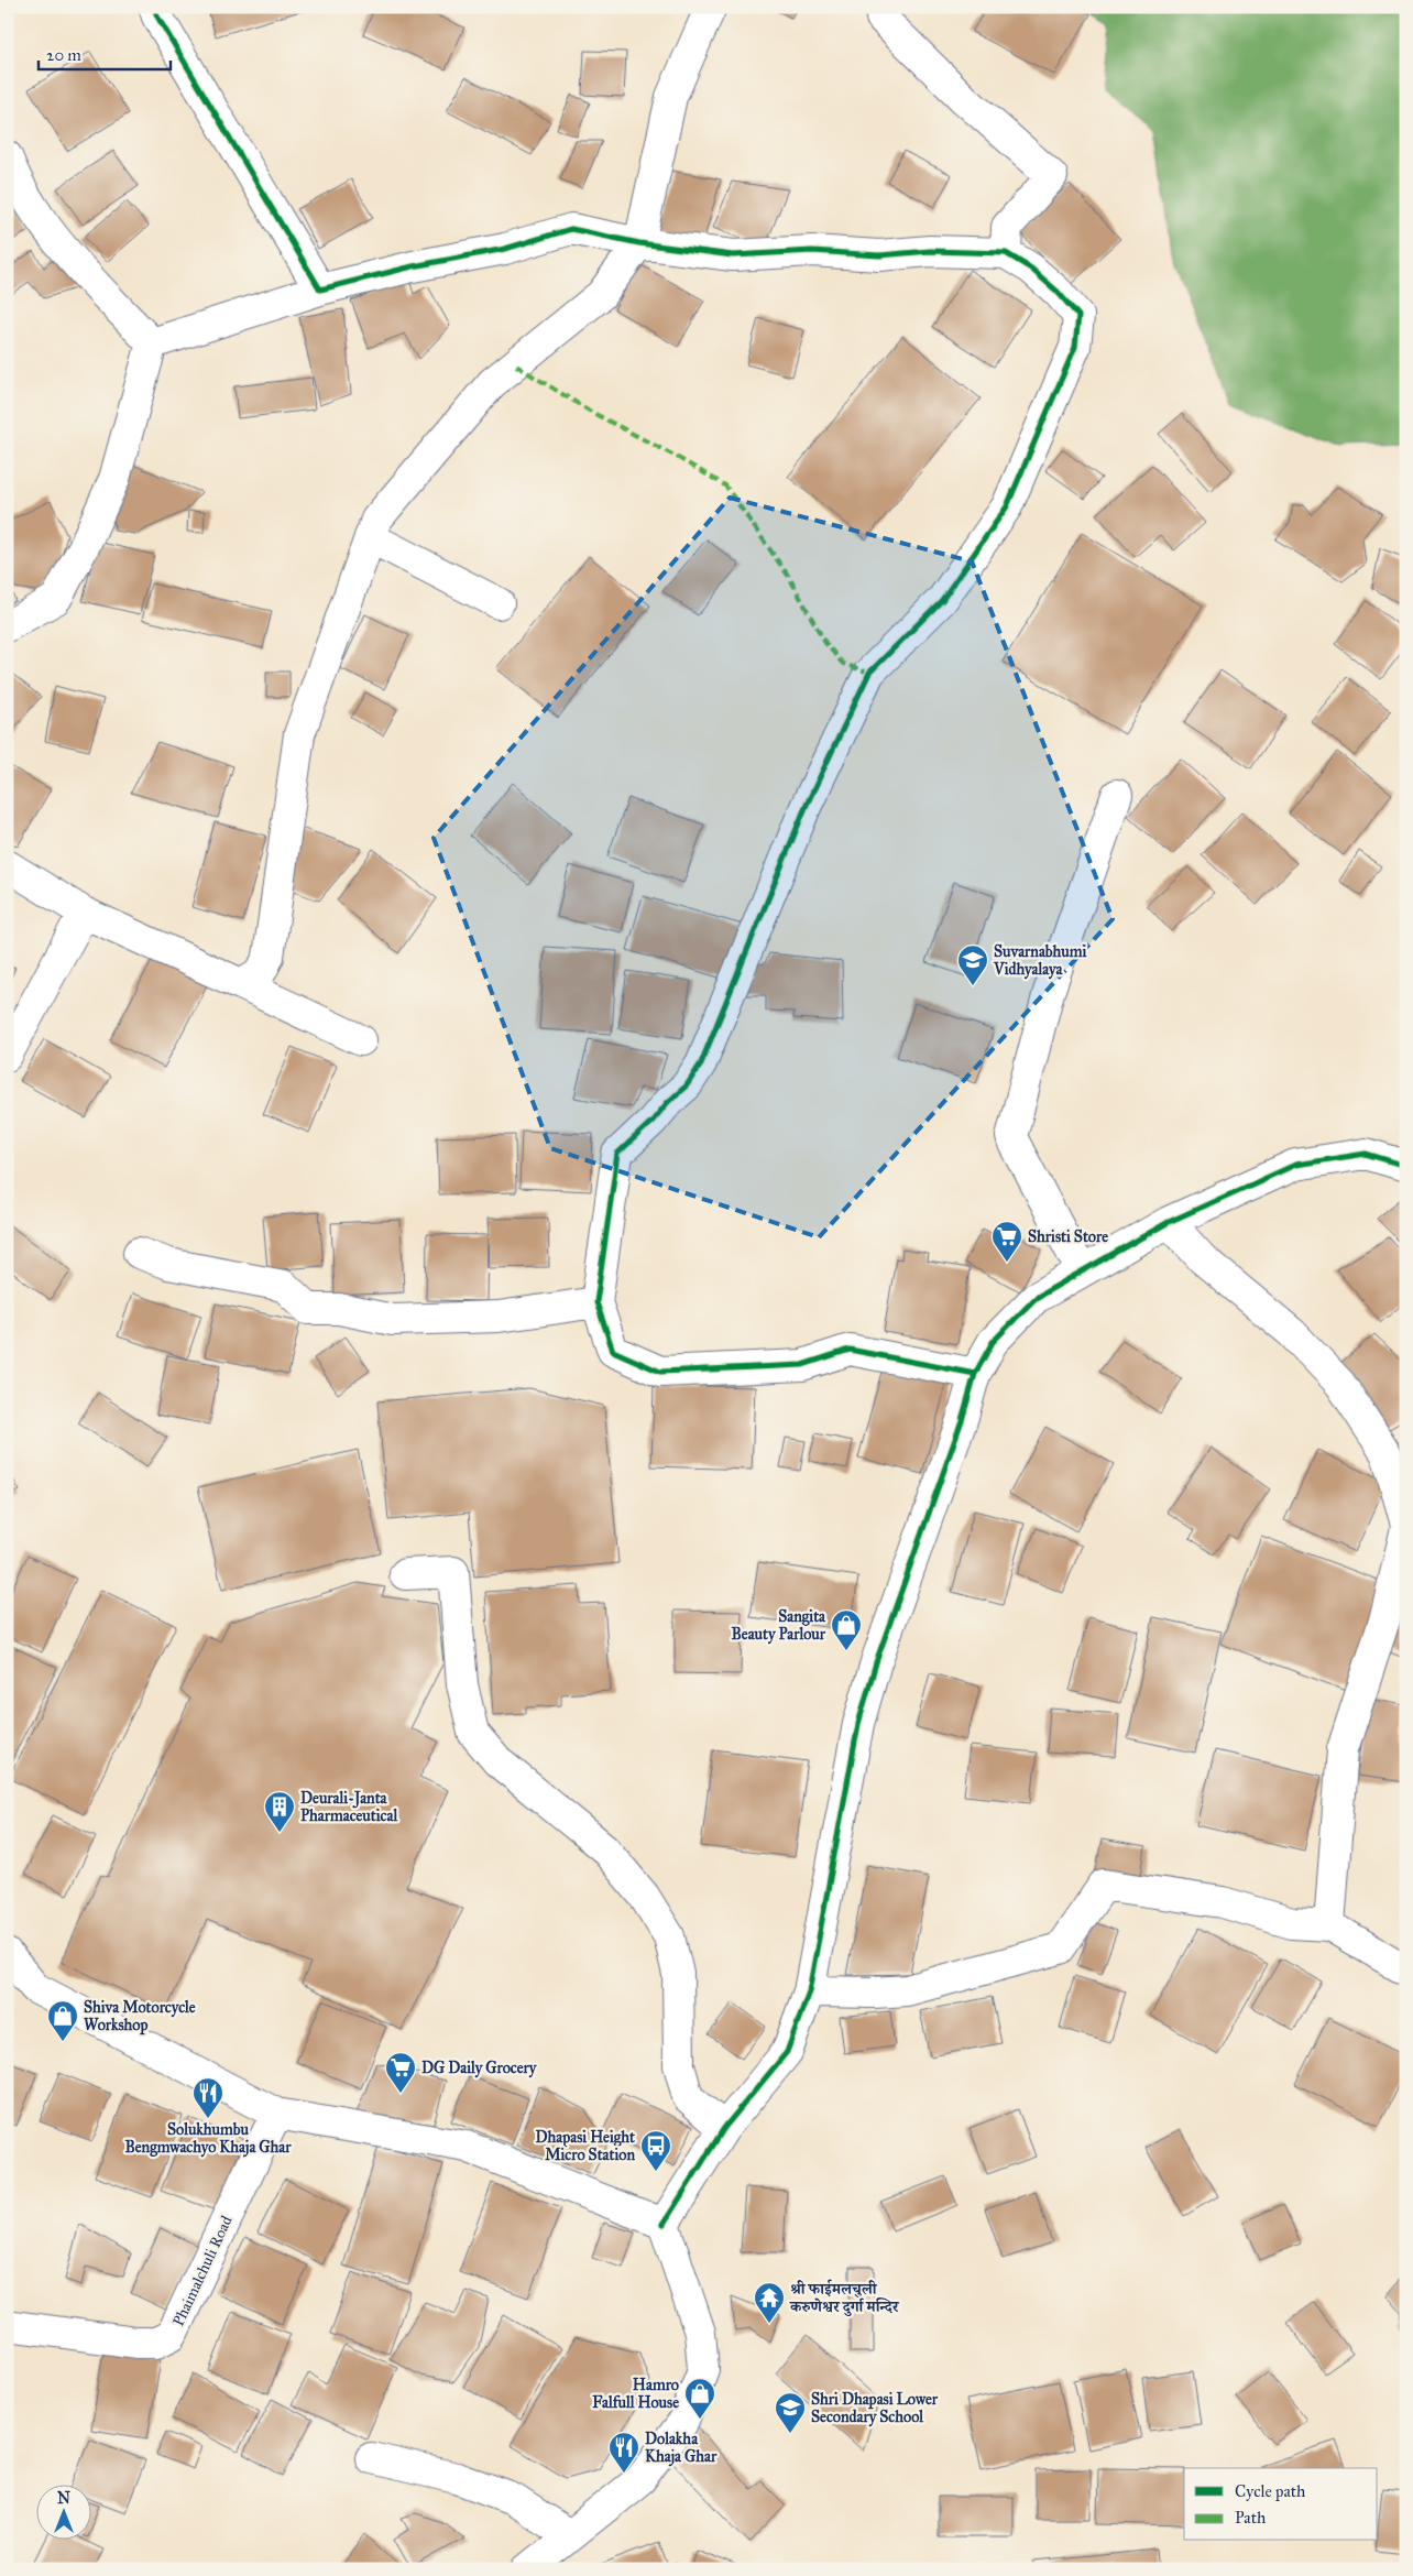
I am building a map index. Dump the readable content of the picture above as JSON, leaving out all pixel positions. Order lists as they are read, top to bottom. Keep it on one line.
{"streets":{"street":["Phaimalchuli Road"]},"places":{"school or university":["Suvarnabhumi Vidhyalaya","Shri Dhapasi Lower Secondary School"],"supermarket":["Shristi Store","DG Daily Grocery"],"shop":["Sangita Beauty Parlour","Shiva Motorcycle Workshop","Hamro Falfull House"],"building":["Deurali-Janta Pharmaceutical"],"restaurant":["Solukhumbu Bengmwachyo Khaja Ghar","Dolakha Khaja Ghar"],"bus stop":["Dhapasi Height Micro Station"],"temple":["श्री फाईमलचुली करुणेश्वर दुर्गा मन्दिर"]},"legend":["Cycle path","Path"],"scale_bar":"20 m","north":"top"}
